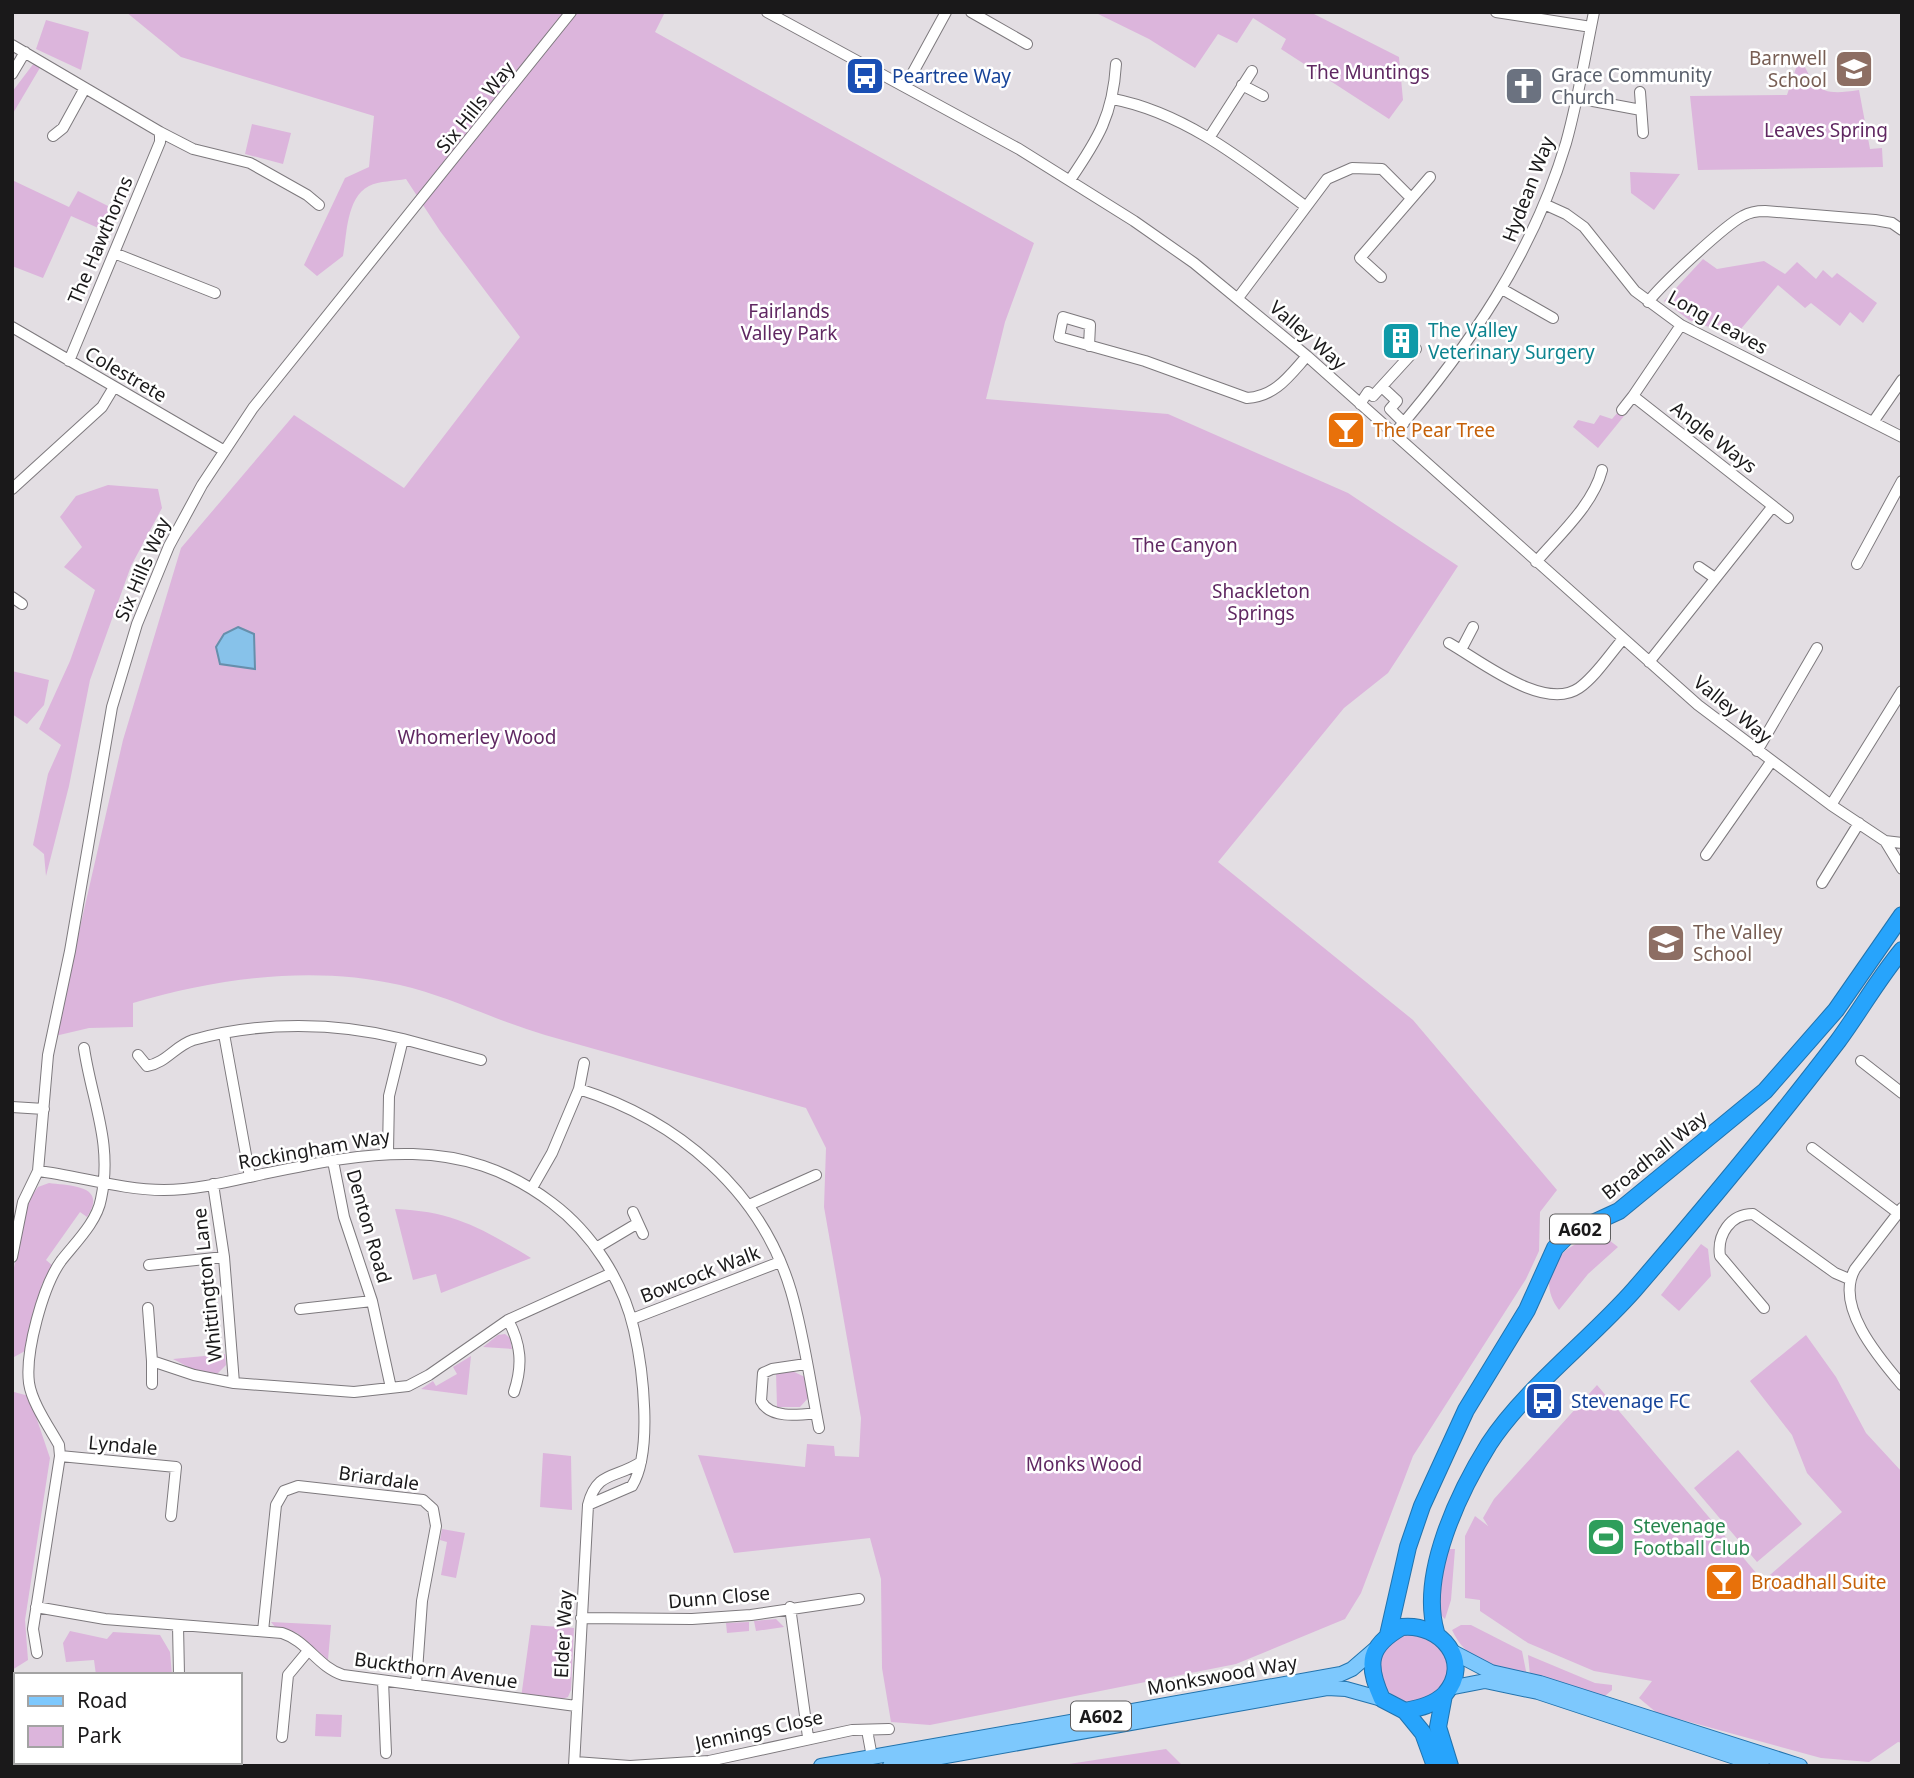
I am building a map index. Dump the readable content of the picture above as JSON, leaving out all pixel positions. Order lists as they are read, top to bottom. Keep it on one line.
{"streets":{"highway":["Broadhall Way","A602"],"main road":["Monkswood Way"],"street":["Six Hills Way","Hydean Way","The Hawthorns","Long Leaves","Valley Way","Colestrete","Angle Ways","Rockingham Way","Denton Road","Bowcock Walk","Whittington Lane","Lyndale","Briardale","Dunn Close","Elder Way","Buckthorn Avenue","Jennings Close"]},"crossings":[["Six Hills Way","Colestrete"],["Six Hills Way","Rockingham Way"],["Hydean Way","Long Leaves"],["Hydean Way","Valley Way"],["The Hawthorns","Colestrete"],["Rockingham Way","Denton Road"],["Rockingham Way","Bowcock Walk"],["Rockingham Way","Whittington Lane"],["Rockingham Way","Elder Way"],["Broadhall Way","Monkswood Way"],["Briardale","Buckthorn Avenue"],["Dunn Close","Elder Way"],["Elder Way","Buckthorn Avenue"],["Elder Way","Jennings Close"]],"parks":["The Muntings","Leaves Spring","Fairlands Valley Park","The Canyon","Shackleton Springs","Whomerley Wood","Monks Wood"],"places":{"school or university":["Barnwell School","The Valley School"],"bus stop":["Peartree Way","Stevenage FC"],"church":["Grace Community Church"],"building":["The Valley Veterinary Surgery"],"bar":["The Pear Tree","Broadhall Suite"],"sports":["Stevenage Football Club"]},"legend":["Road","Park"]}
